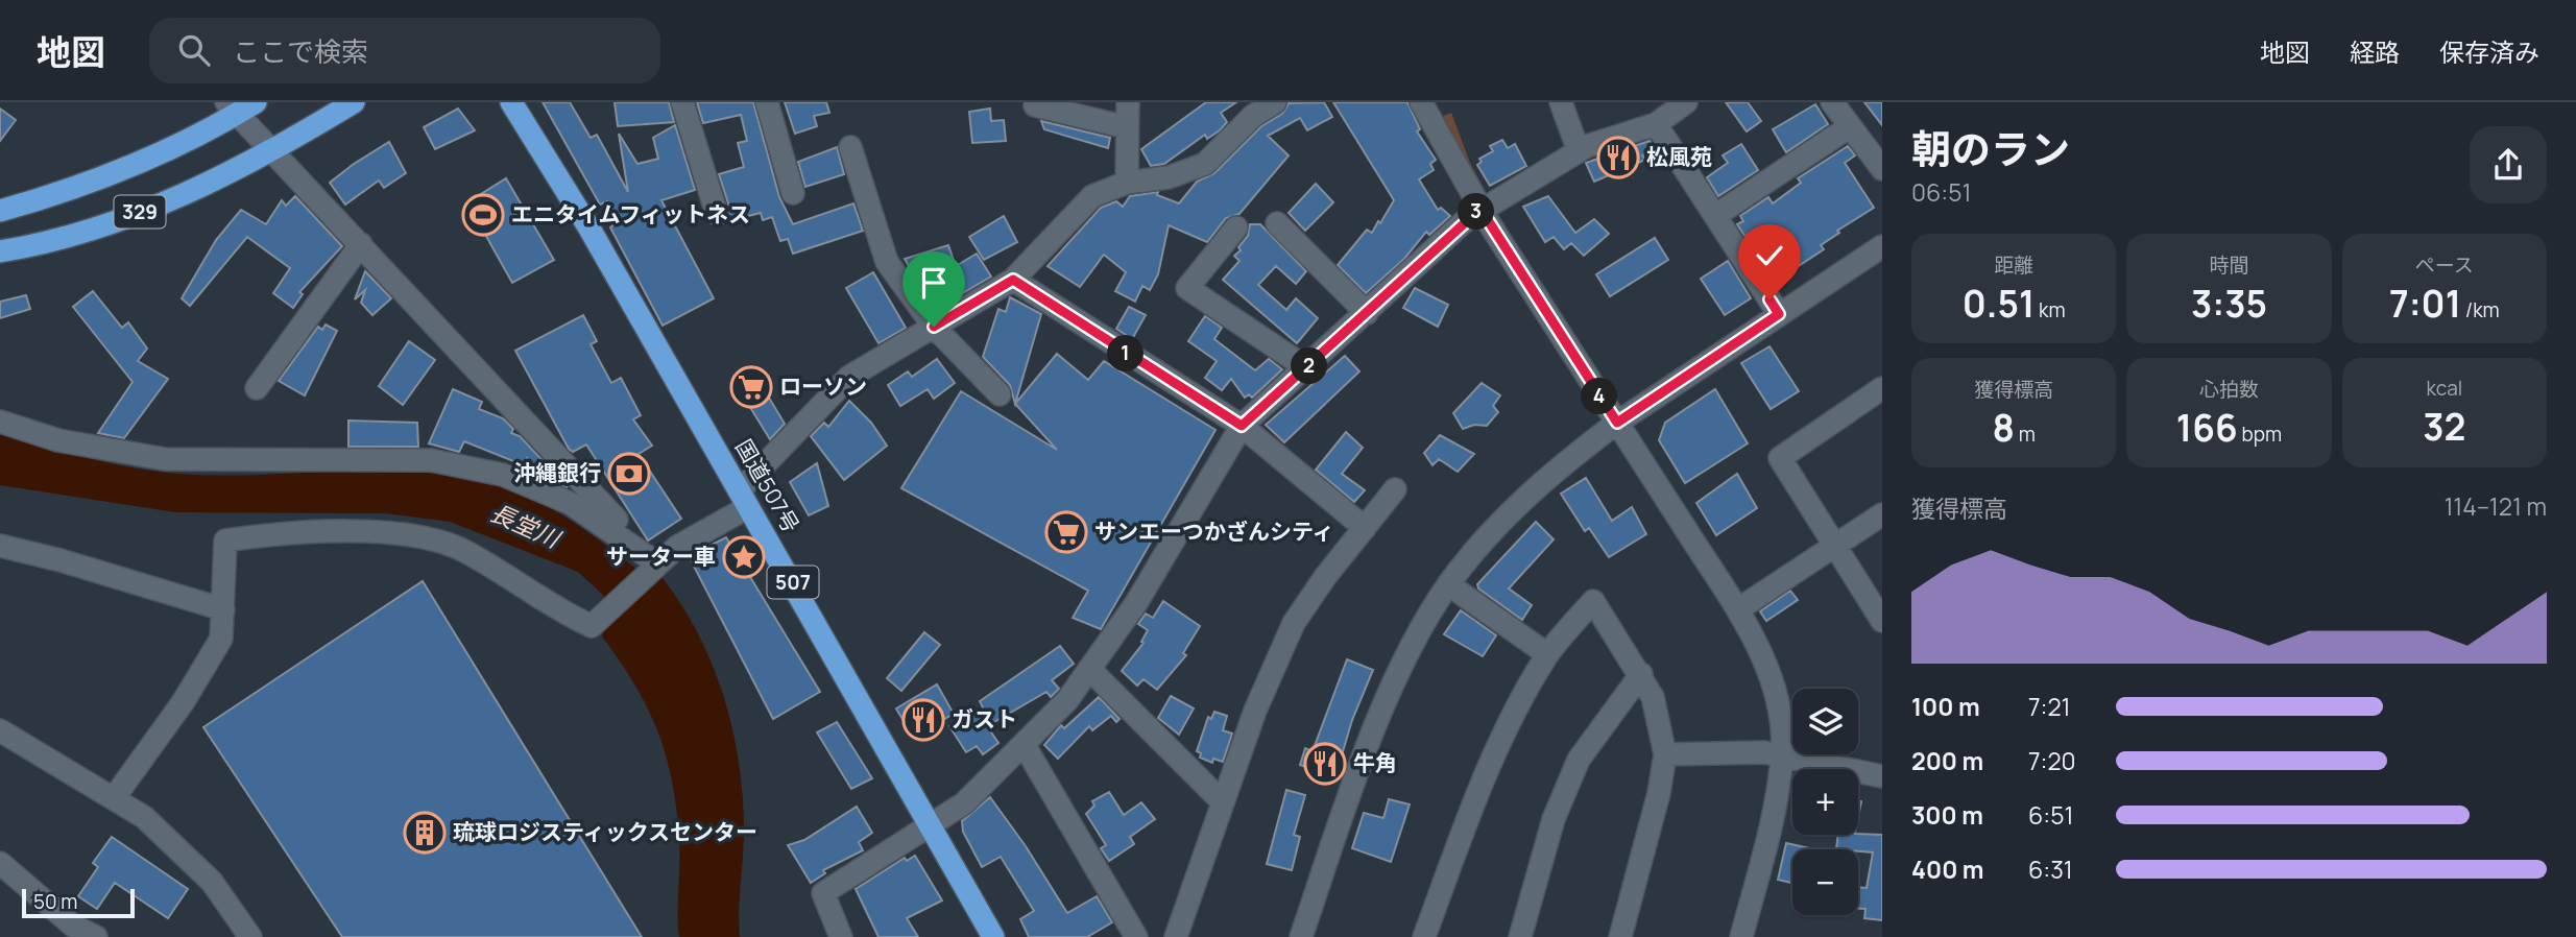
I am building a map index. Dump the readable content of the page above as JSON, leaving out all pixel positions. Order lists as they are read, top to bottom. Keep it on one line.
{"streets":{"highway":["329","国道507号","507"]},"water":["長堂川"],"places":{"restaurant":["松風苑","ガスト","牛角"],"sports":["エニタイムフィットネス"],"supermarket":["ローソン","サンエーつかざんシティ"],"bank":["沖縄銀行"],"place":["サーター車"],"building":["琉球ロジスティックスセンター"]},"scale_bar":"50 m","page":{"header":"地図","search":"ここで検索","nav":["地図","経路","保存済み"],"heading":["朝のラン","06:51"],"pins":["3","1","2","4"],"stats":[["距離","0.51 km"],["時間","3:35"],["ペース","7:01 /km"],["獲得標高","8 m"],["心拍数","166 bpm"],["kcal","32"]],"chart":["獲得標高","114–121 m"],"list":[{"name":"100 m","note":"7:21"},{"name":"200 m","note":"7:20"},{"name":"300 m","note":"6:51"},{"name":"400 m","note":"6:31"}],"map_buttons":["+","−"],"scale":"50 m"}}
